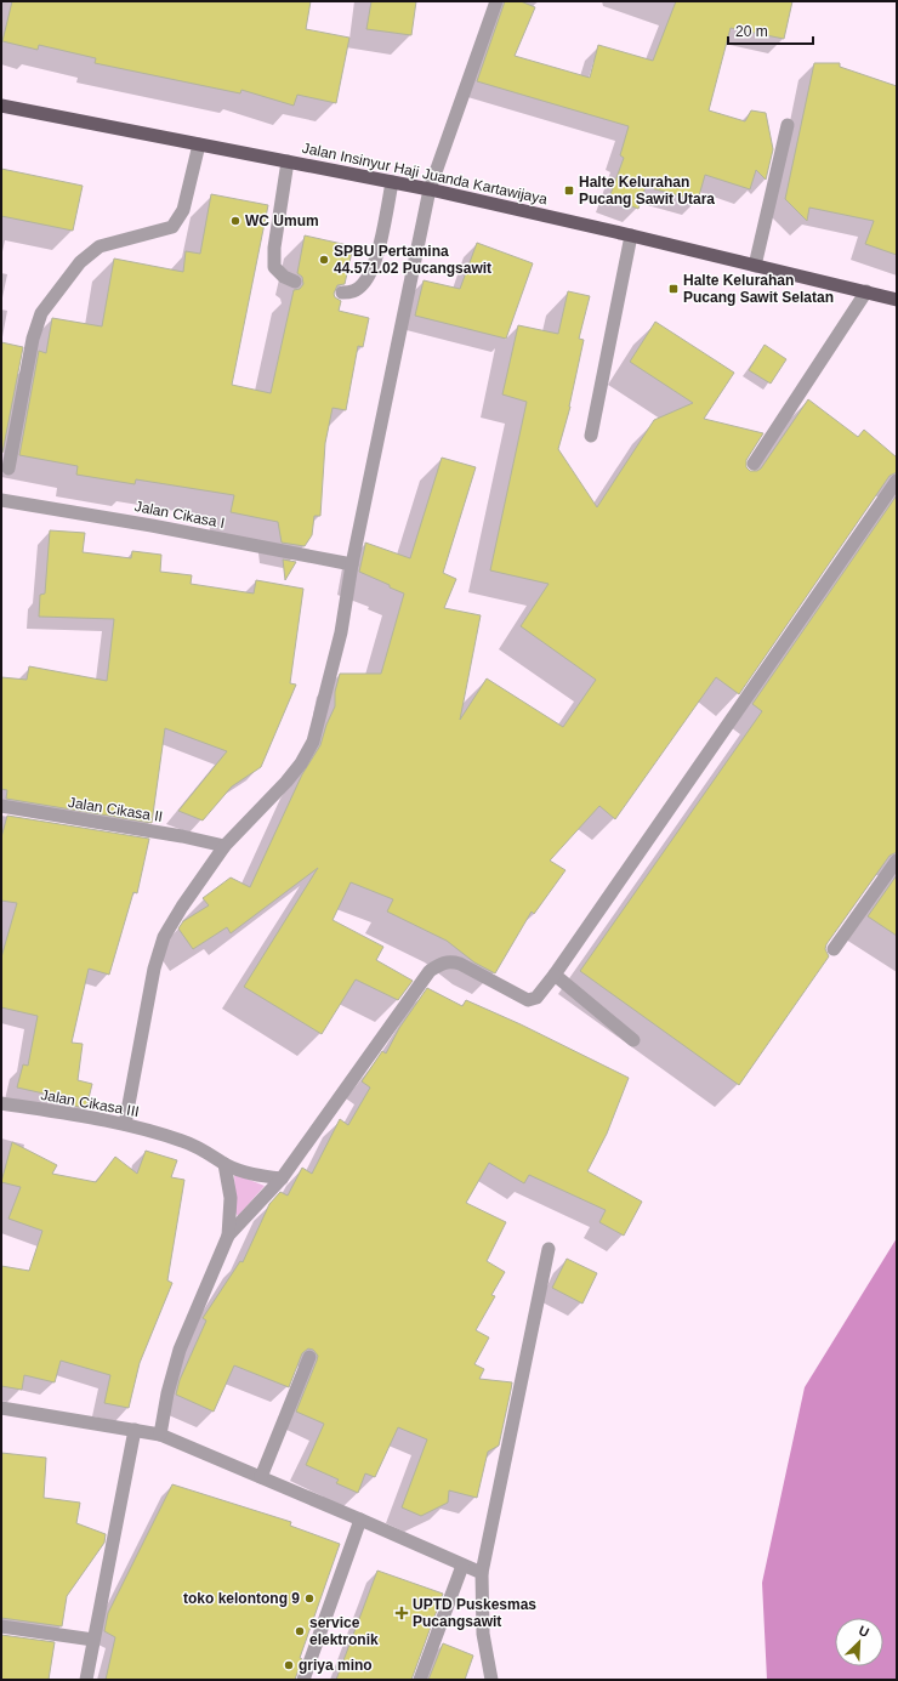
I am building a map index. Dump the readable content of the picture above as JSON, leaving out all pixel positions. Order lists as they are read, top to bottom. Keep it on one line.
{"streets":{"main road":["Jalan Insinyur Haji Juanda Kartawijaya"],"street":["Jalan Cikasa I","Jalan Cikasa II","Jalan Cikasa III"]},"places":{"transit":["Halte Kelurahan Pucang Sawit Utara","Halte Kelurahan Pucang Sawit Selatan"],"other":["WC Umum","SPBU Pertamina 44.571.02 Pucangsawit","toko kelontong 9","service elektronik","griya mino"],"health":["UPTD Puskesmas Pucangsawit"]},"scale_bar":"20 m","north":"top right"}
